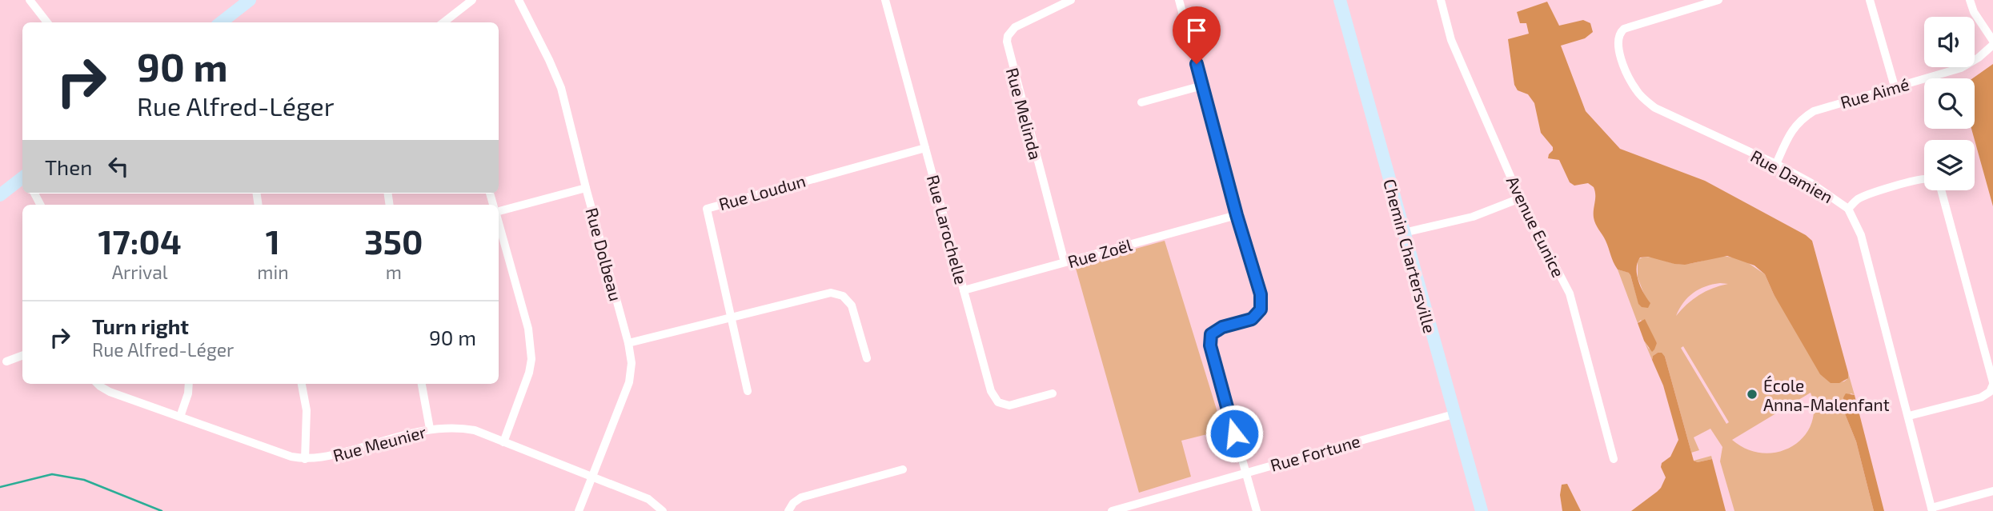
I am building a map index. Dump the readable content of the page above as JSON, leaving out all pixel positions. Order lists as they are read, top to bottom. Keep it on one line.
{"streets":{"street":["Rue Aimé","Rue Melinda","Rue Damien","Rue Loudun","Avenue Eunice","Rue Larochelle","Rue Zoël","Rue Dolbeau","Chemin Chartersville","Rue Meunier","Rue Fortune"]},"crossings":[["Rue Aimé","Rue Damien"],["Rue Melinda","Rue Zoël"],["Rue Loudun","Rue Larochelle"],["Rue Larochelle","Rue Zoël"],["Rue Dolbeau","Rue Meunier"],["Chemin Chartersville","Rue Fortune"]],"places":["École Anna-Malenfant"],"page":{"turn":["90 m","Rue Alfred-Léger"],"then":"Then","eta":["17:04","Arrival","1","min","350","m"],"list":[{"name":"Turn right","note":"Rue Alfred-Léger","value":"90 m"}]}}
